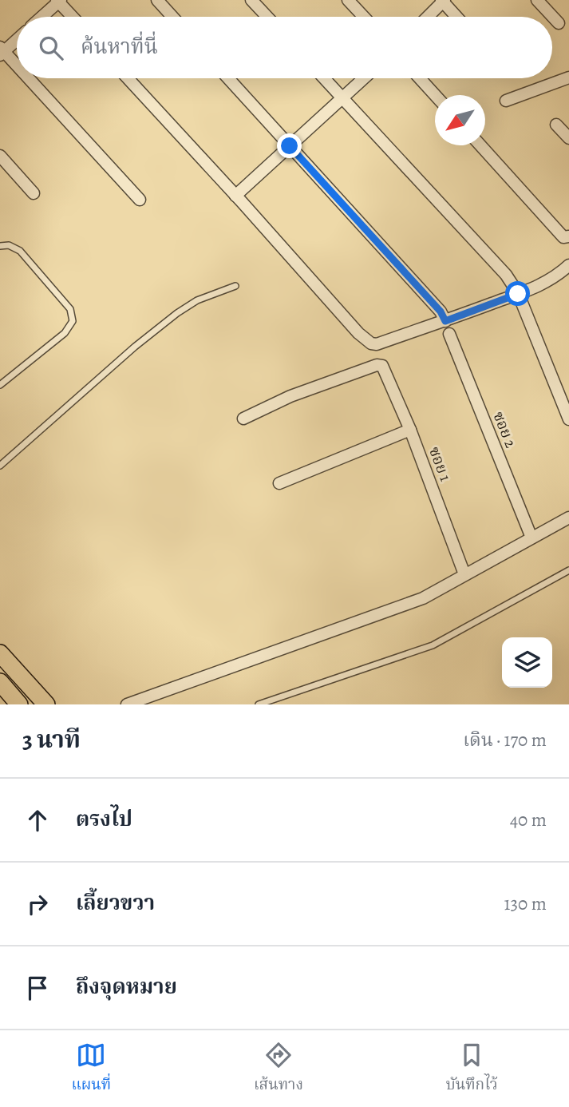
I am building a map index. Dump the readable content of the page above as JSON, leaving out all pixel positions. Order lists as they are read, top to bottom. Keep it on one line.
{"streets":{"street":["ซอย 2","ซอย 1"]},"north":"bottom left","page":{"search":"ค้นหาที่นี่","heading":["3 นาที","เดิน · 170 m"],"list":[["ตรงไป","40 m"],["เลี้ยวขวา","130 m"],"ถึงจุดหมาย"],"nav":["แผนที่","เส้นทาง","บันทึกไว้"]}}
